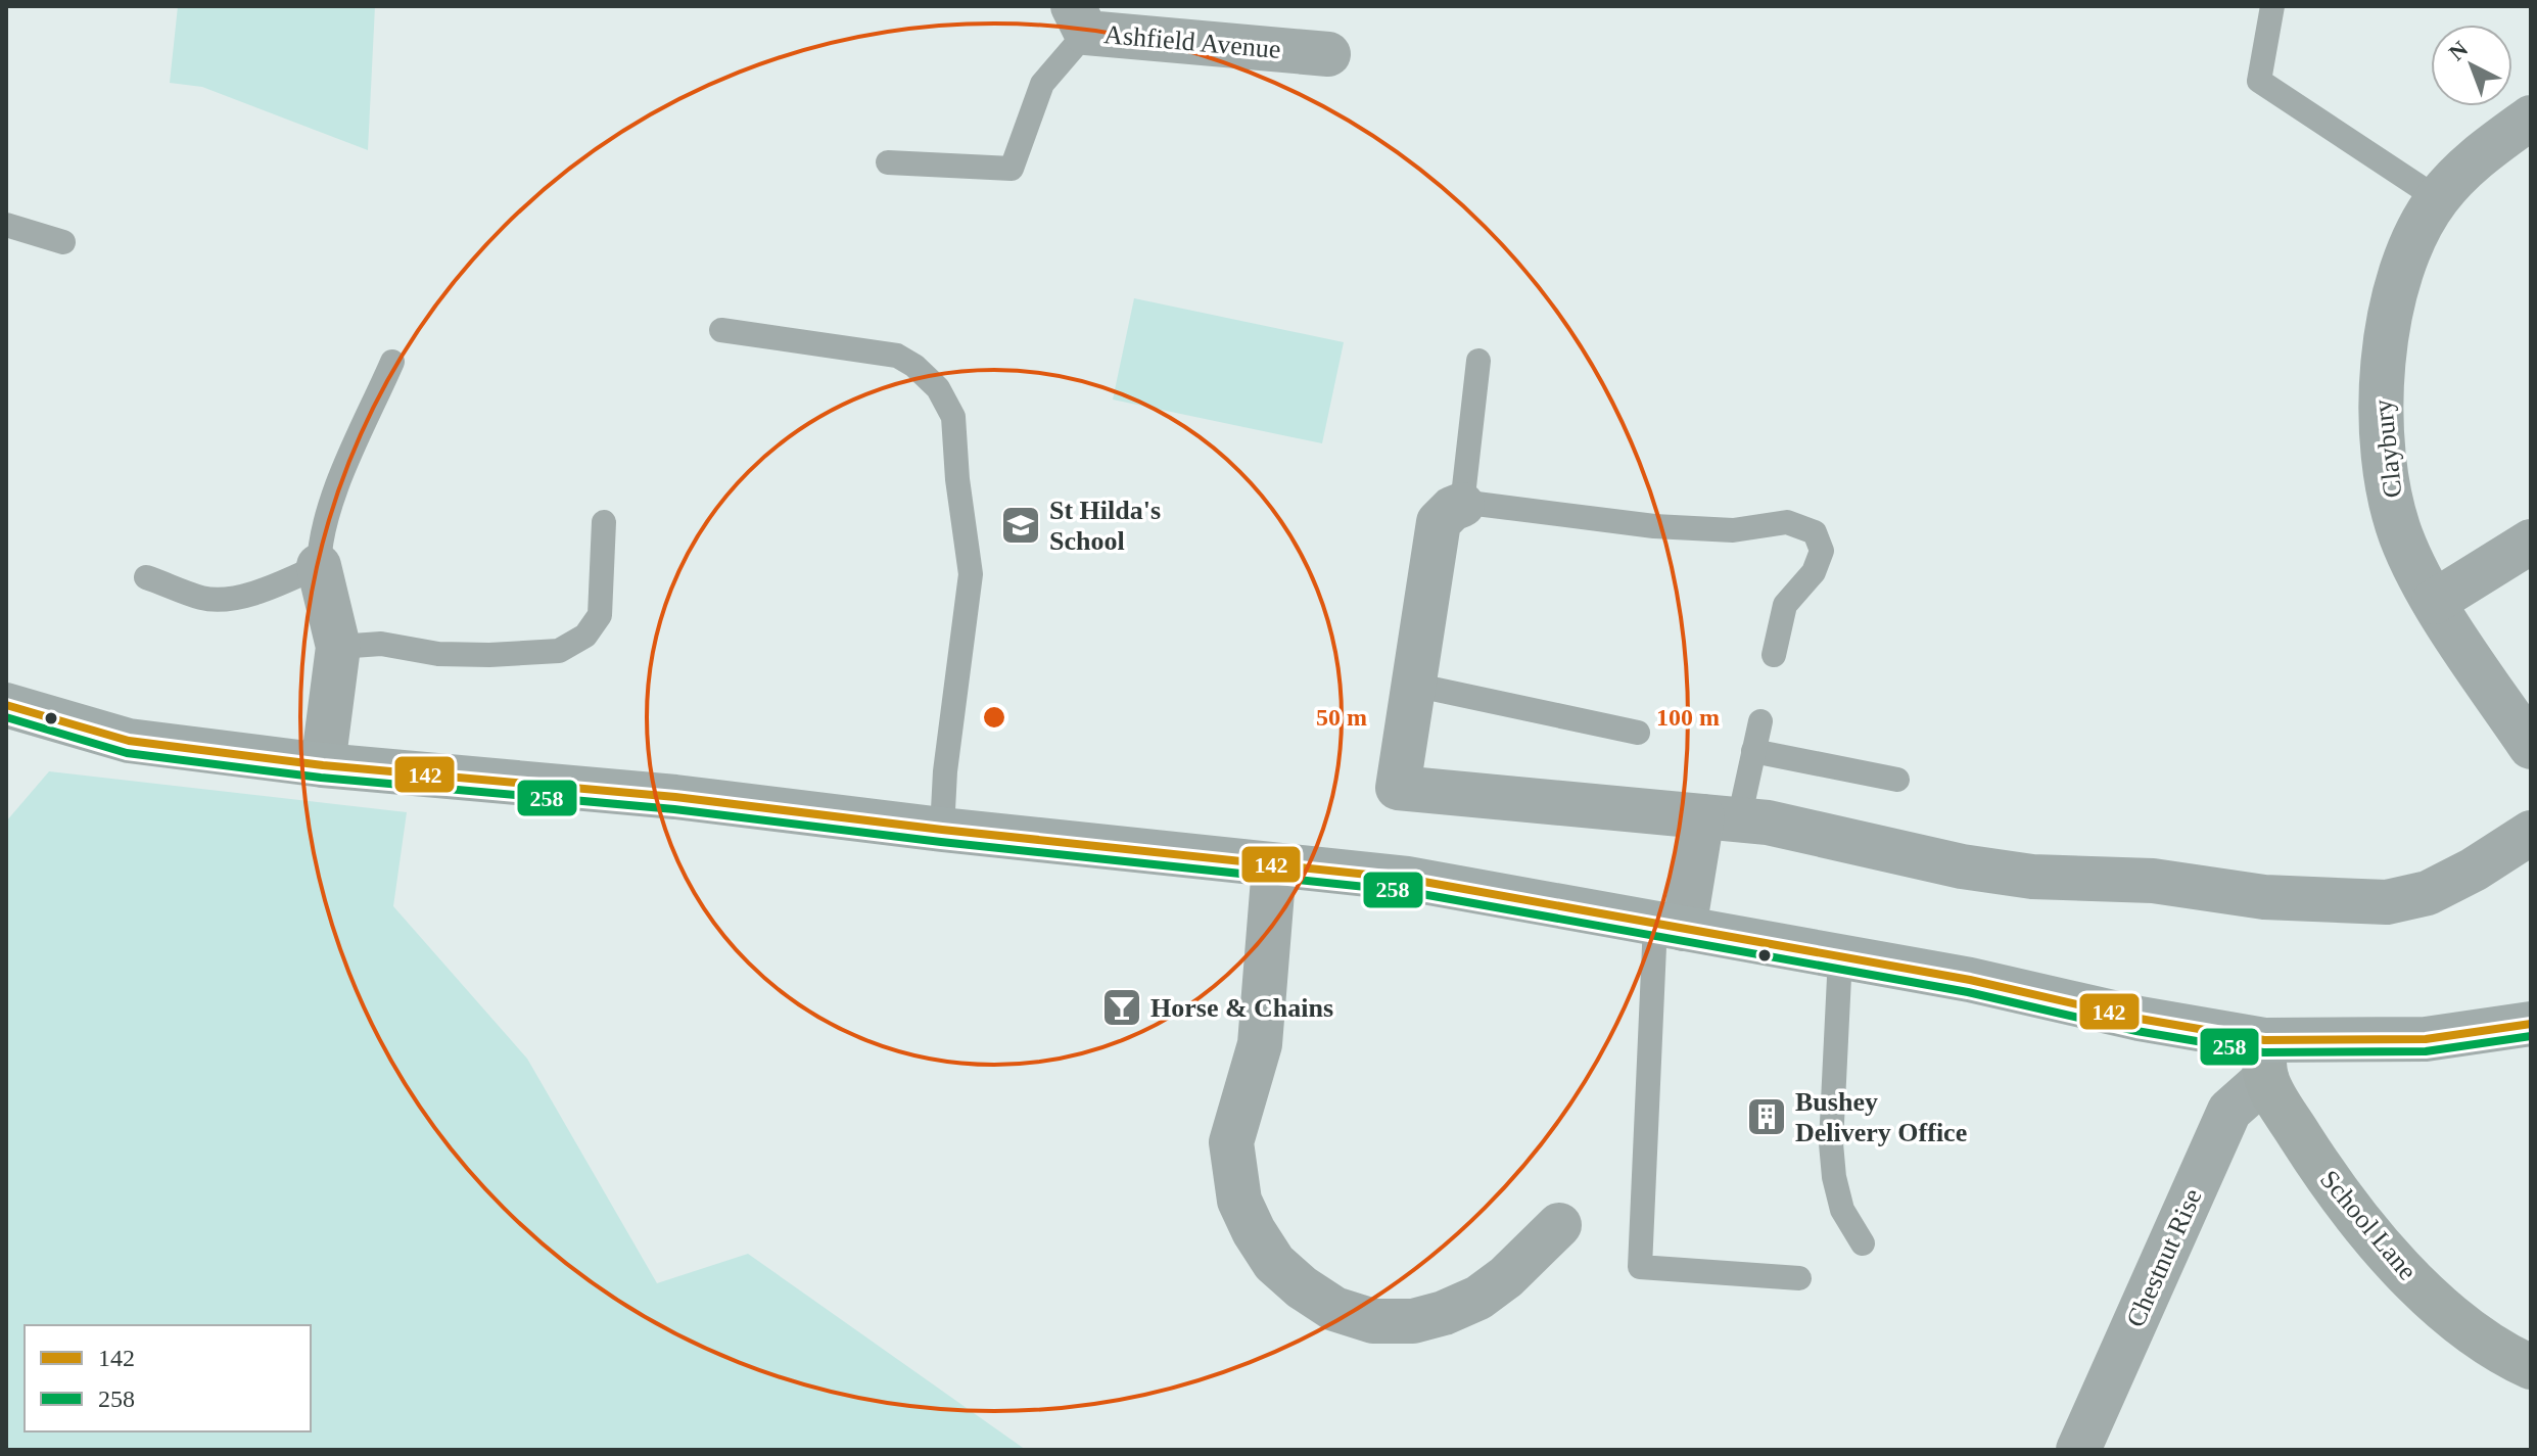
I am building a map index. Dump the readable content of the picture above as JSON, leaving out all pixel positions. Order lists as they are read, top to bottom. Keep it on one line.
{"streets":{"street":["Ashfield Avenue","Claybury","School Lane","Chestnut Rise"]},"crossings":[["School Lane","Chestnut Rise"]],"places":{"school or university":["St Hilda's School"],"bar":["Horse & Chains"],"building":["Bushey Delivery Office"]},"lines":["transit line 142","transit line 258"],"legend":["142","258"],"north":"top left","rings":["50 m","100 m"]}
